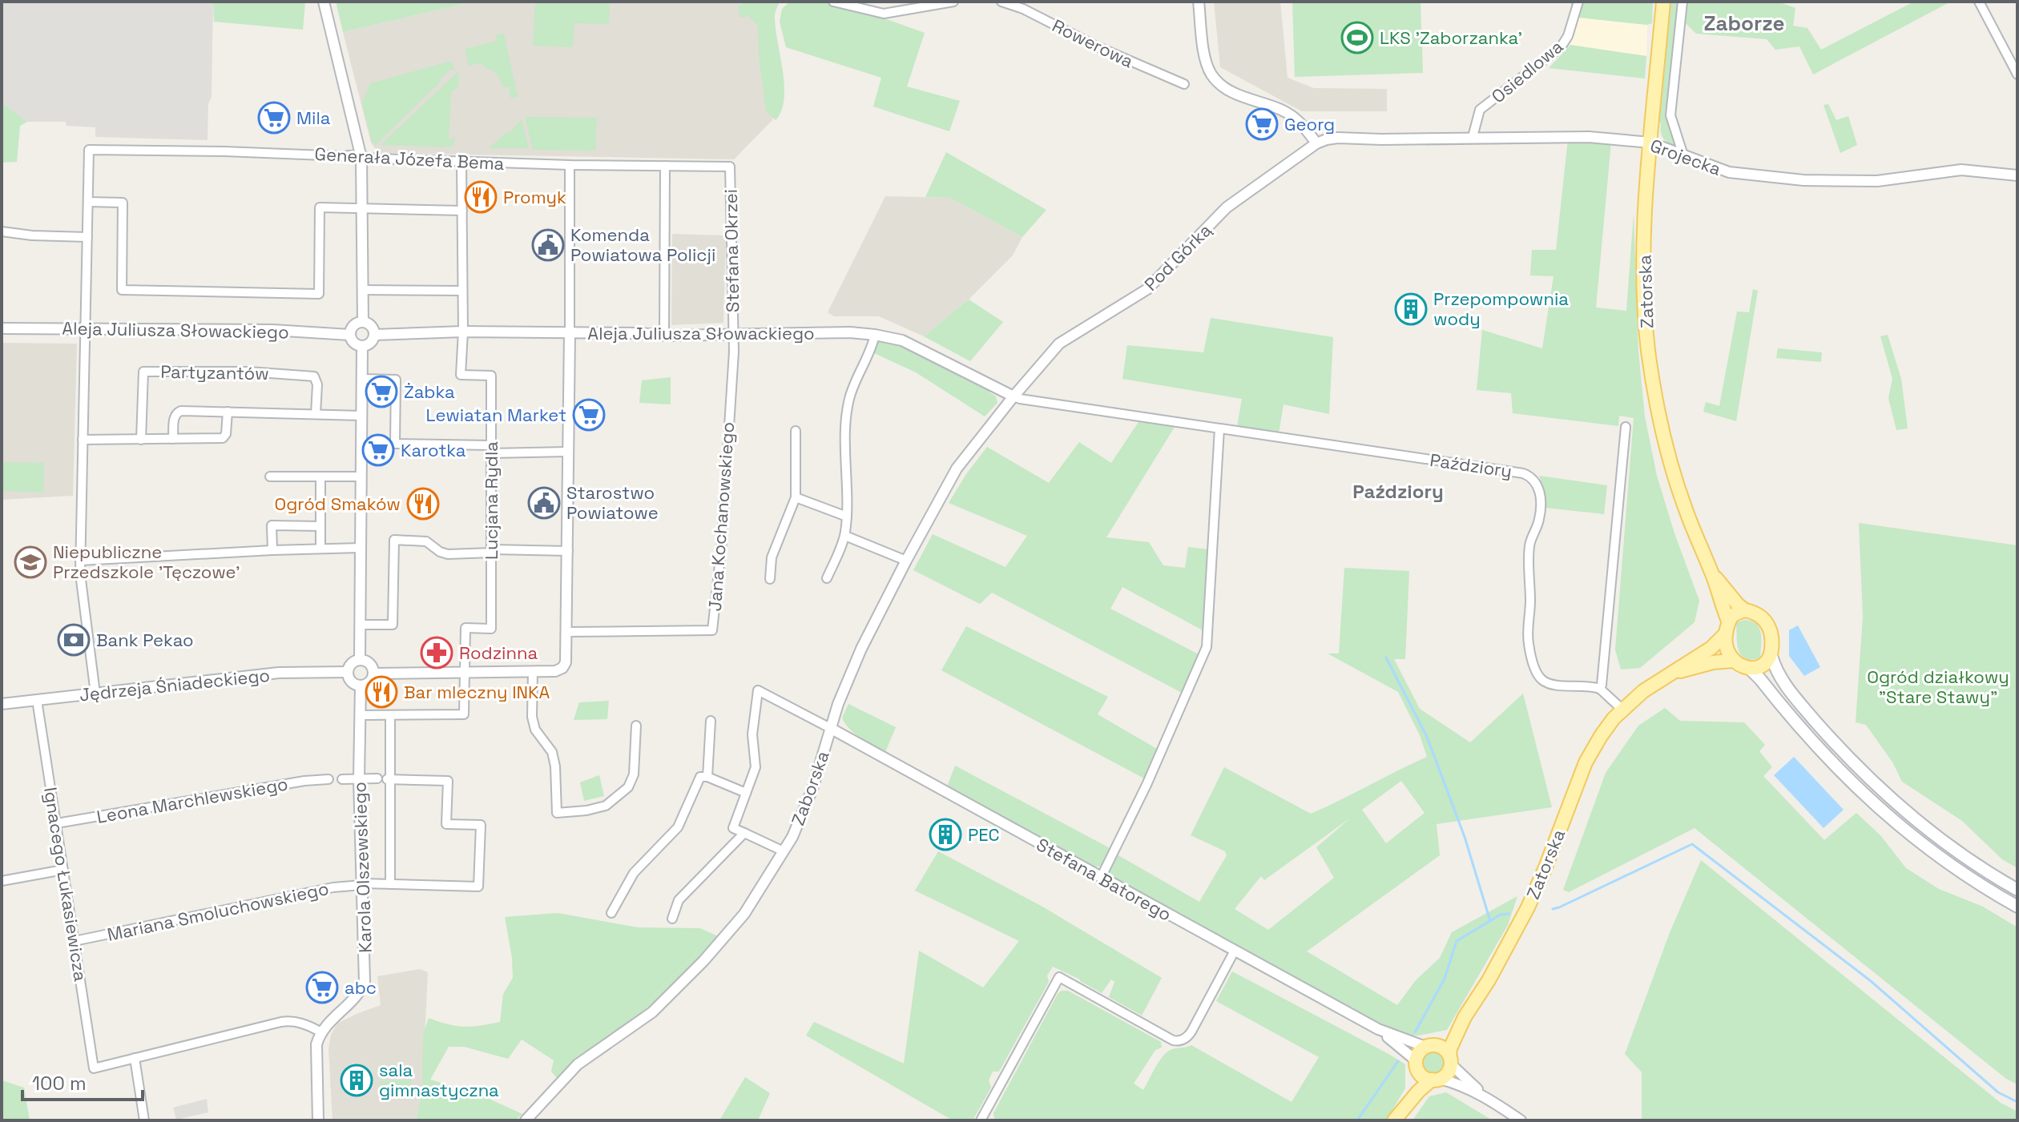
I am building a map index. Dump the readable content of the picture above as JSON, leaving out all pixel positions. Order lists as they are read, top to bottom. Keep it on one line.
{"streets":{"main road":["Zatorska"],"street":["Rowerowa","Osiedlowa","Grojecka","Generała Józefa Bema","Stefana Okrzei","Pod Górką","Aleja Juliusza Słowackiego","Partyzantów","Paździory","Lucjana Rydla","Jana Kochanowskiego","Jędrzeja Śniadeckiego","Zaborska","Leona Marchlewskiego","Karola Olszewskiego","Stefana Batorego","Ignacego Łukasiewicza","Mariana Smoluchowskiego"]},"crossings":[["Osiedlowa","Grojecka"],["Grojecka","Pod Górką"],["Grojecka","Zatorska"],["Generała Józefa Bema","Stefana Okrzei"],["Stefana Okrzei","Aleja Juliusza Słowackiego"],["Stefana Okrzei","Jana Kochanowskiego"],["Pod Górką","Aleja Juliusza Słowackiego"],["Pod Górką","Paździory"],["Pod Górką","Zaborska"],["Zatorska","Stefana Batorego"],["Aleja Juliusza Słowackiego","Paździory"],["Aleja Juliusza Słowackiego","Lucjana Rydla"],["Aleja Juliusza Słowackiego","Jana Kochanowskiego"],["Aleja Juliusza Słowackiego","Zaborska"],["Paździory","Zaborska"],["Jędrzeja Śniadeckiego","Karola Olszewskiego"],["Jędrzeja Śniadeckiego","Ignacego Łukasiewicza"],["Zaborska","Stefana Batorego"],["Leona Marchlewskiego","Ignacego Łukasiewicza"],["Karola Olszewskiego","Mariana Smoluchowskiego"],["Ignacego Łukasiewicza","Mariana Smoluchowskiego"]],"districts":["Zaborze","Paździory"],"parks":["Ogród działkowy \"Stare Stawy\""],"places":{"sports":["LKS 'Zaborzanka'"],"supermarket":["Mila","Georg","Żabka","Lewiatan Market","Karotka","abc"],"restaurant":["Promyk","Ogród Smaków","Bar mleczny INKA"],"public building":["Komenda Powiatowa Policji","Starostwo Powiatowe"],"building":["Przepompownia wody","PEC","sala gimnastyczna"],"school or university":["Niepubliczne Przedszkole 'Tęczowe'"],"bank":["Bank Pekao"],"pharmacy":["Rodzinna"]},"scale_bar":"100 m"}
